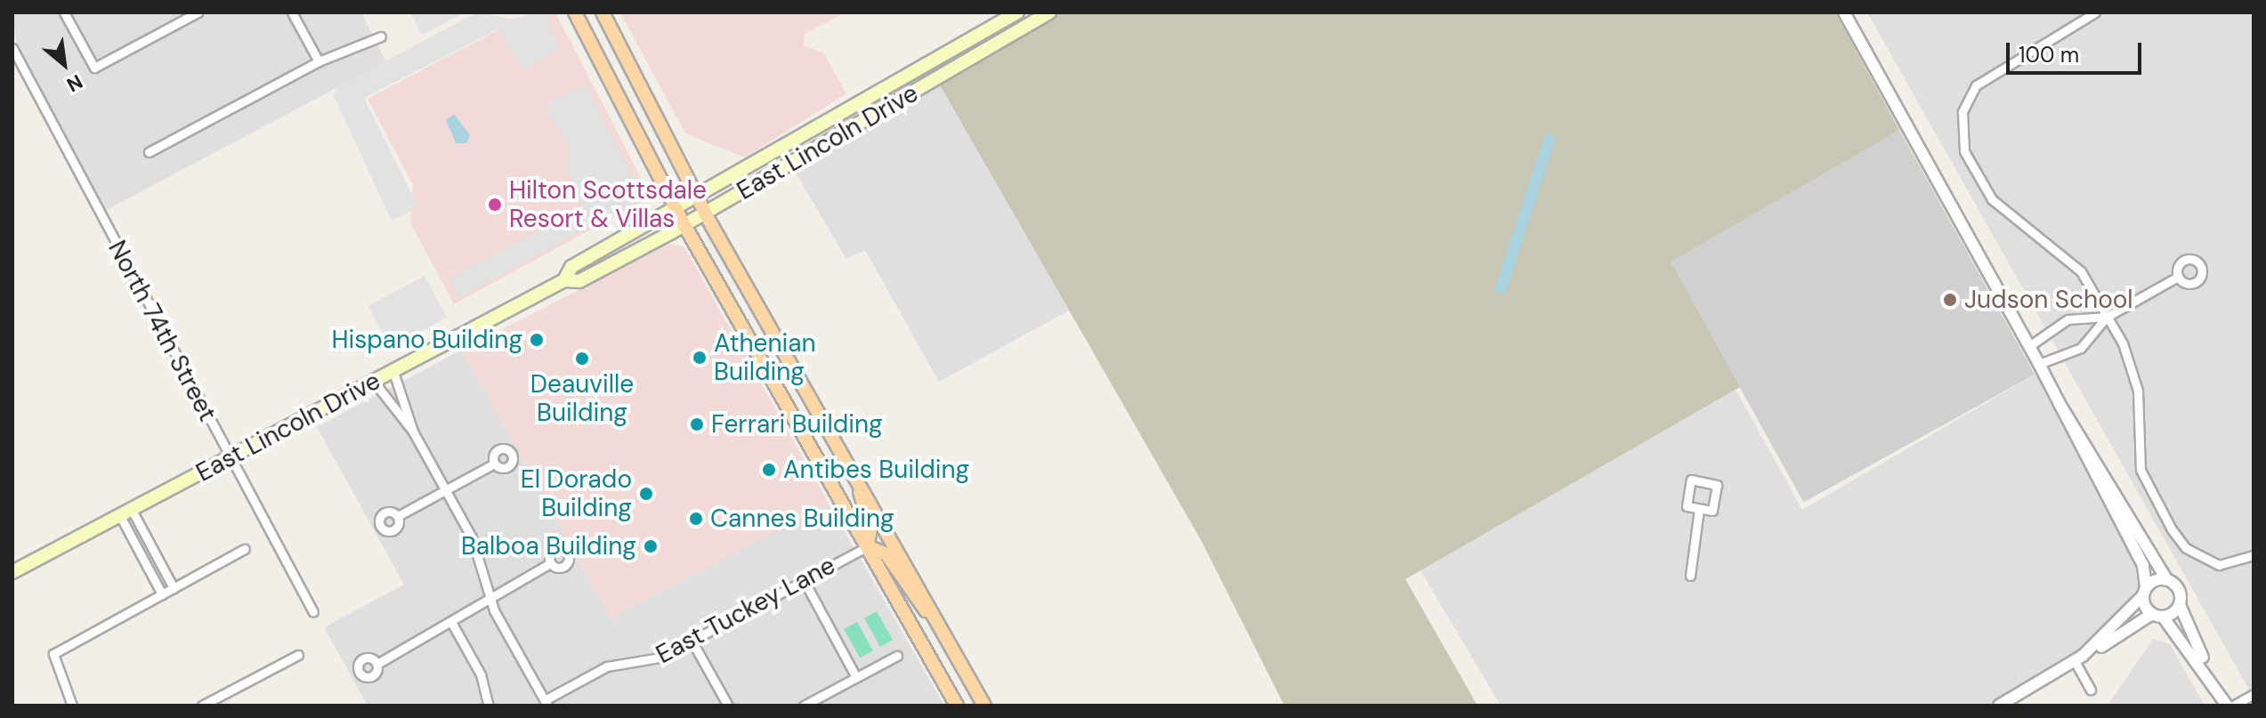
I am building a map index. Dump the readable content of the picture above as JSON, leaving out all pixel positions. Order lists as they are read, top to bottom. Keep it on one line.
{"streets":{"main road":["East Lincoln Drive"],"street":["North 74th Street","East Tuckey Lane"]},"crossings":[["East Lincoln Drive","North 74th Street"]],"places":["Hilton Scottsdale Resort & Villas","Judson School","Hispano Building","Athenian Building","Deauville Building","Ferrari Building","Antibes Building","El Dorado Building","Cannes Building","Balboa Building"],"scale_bar":"100 m","north":"bottom right"}
